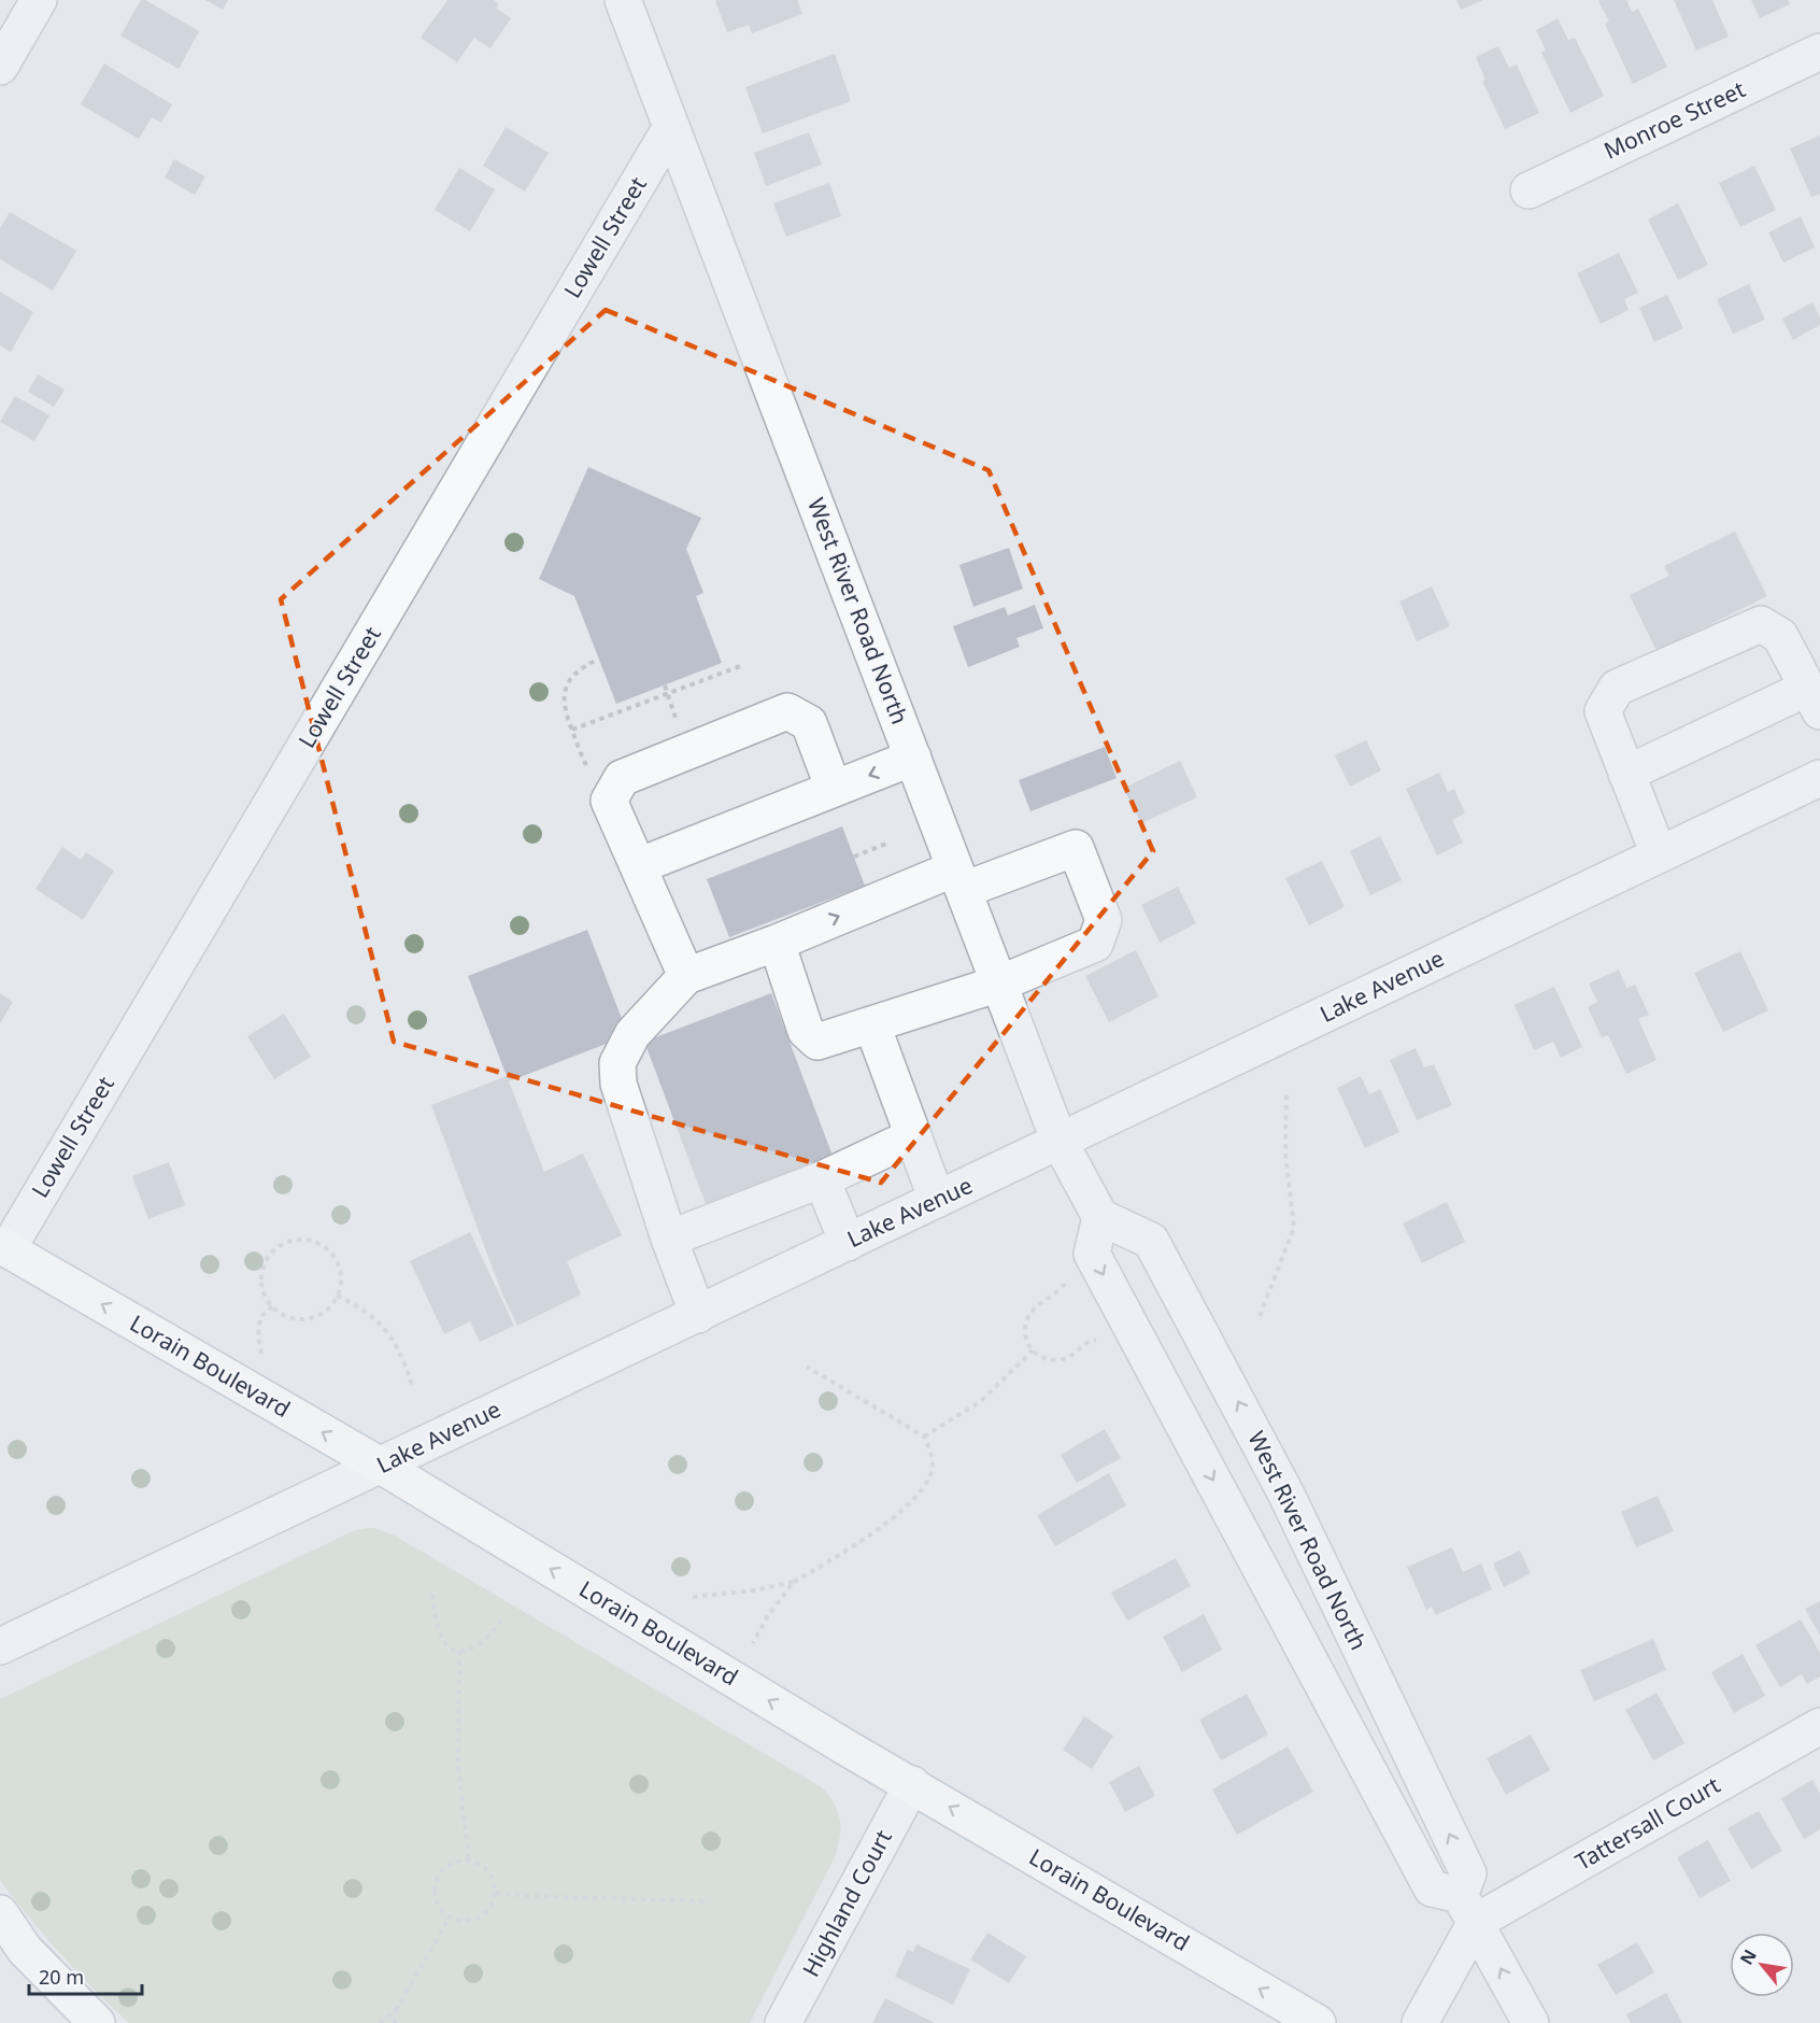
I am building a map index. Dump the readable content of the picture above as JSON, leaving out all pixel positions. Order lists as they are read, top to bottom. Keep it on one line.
{"streets":{"main road":["Lorain Boulevard"],"street":["Monroe Street","Lowell Street","West River Road North","Lake Avenue","Tattersall Court","Highland Court"]},"crossings":[["Lowell Street","West River Road North"],["Lowell Street","Lorain Boulevard"],["West River Road North","Lake Avenue"],["West River Road North","Tattersall Court"],["Lake Avenue","Lorain Boulevard"],["Lorain Boulevard","Highland Court"]],"one_way":["Lorain Boulevard"],"scale_bar":"20 m","north":"top left"}
